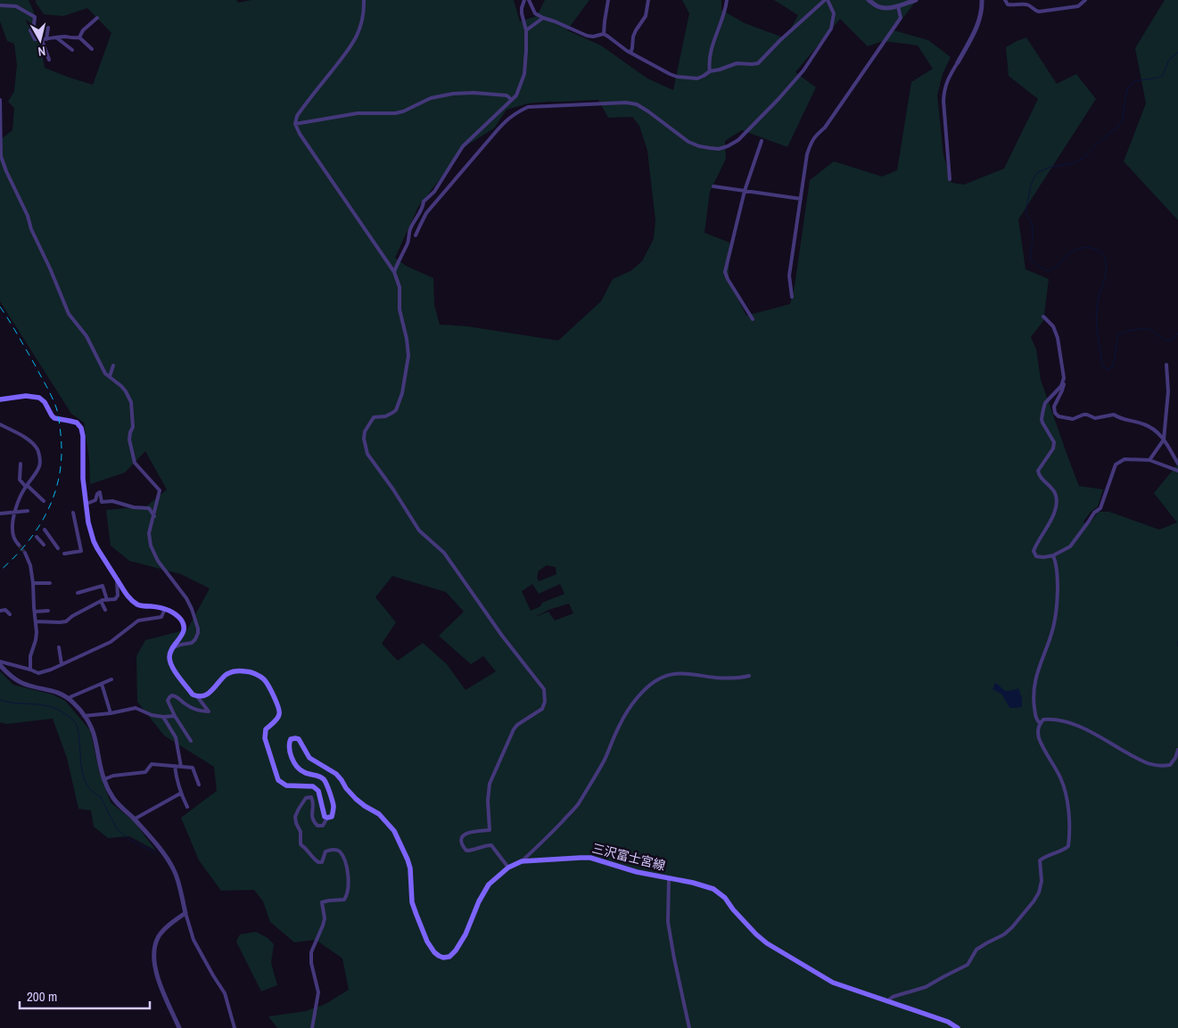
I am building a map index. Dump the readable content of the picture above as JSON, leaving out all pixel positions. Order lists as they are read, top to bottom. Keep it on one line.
{"streets":{"main road":["三沢富士宮線"]},"scale_bar":"200 m","north":"bottom"}
